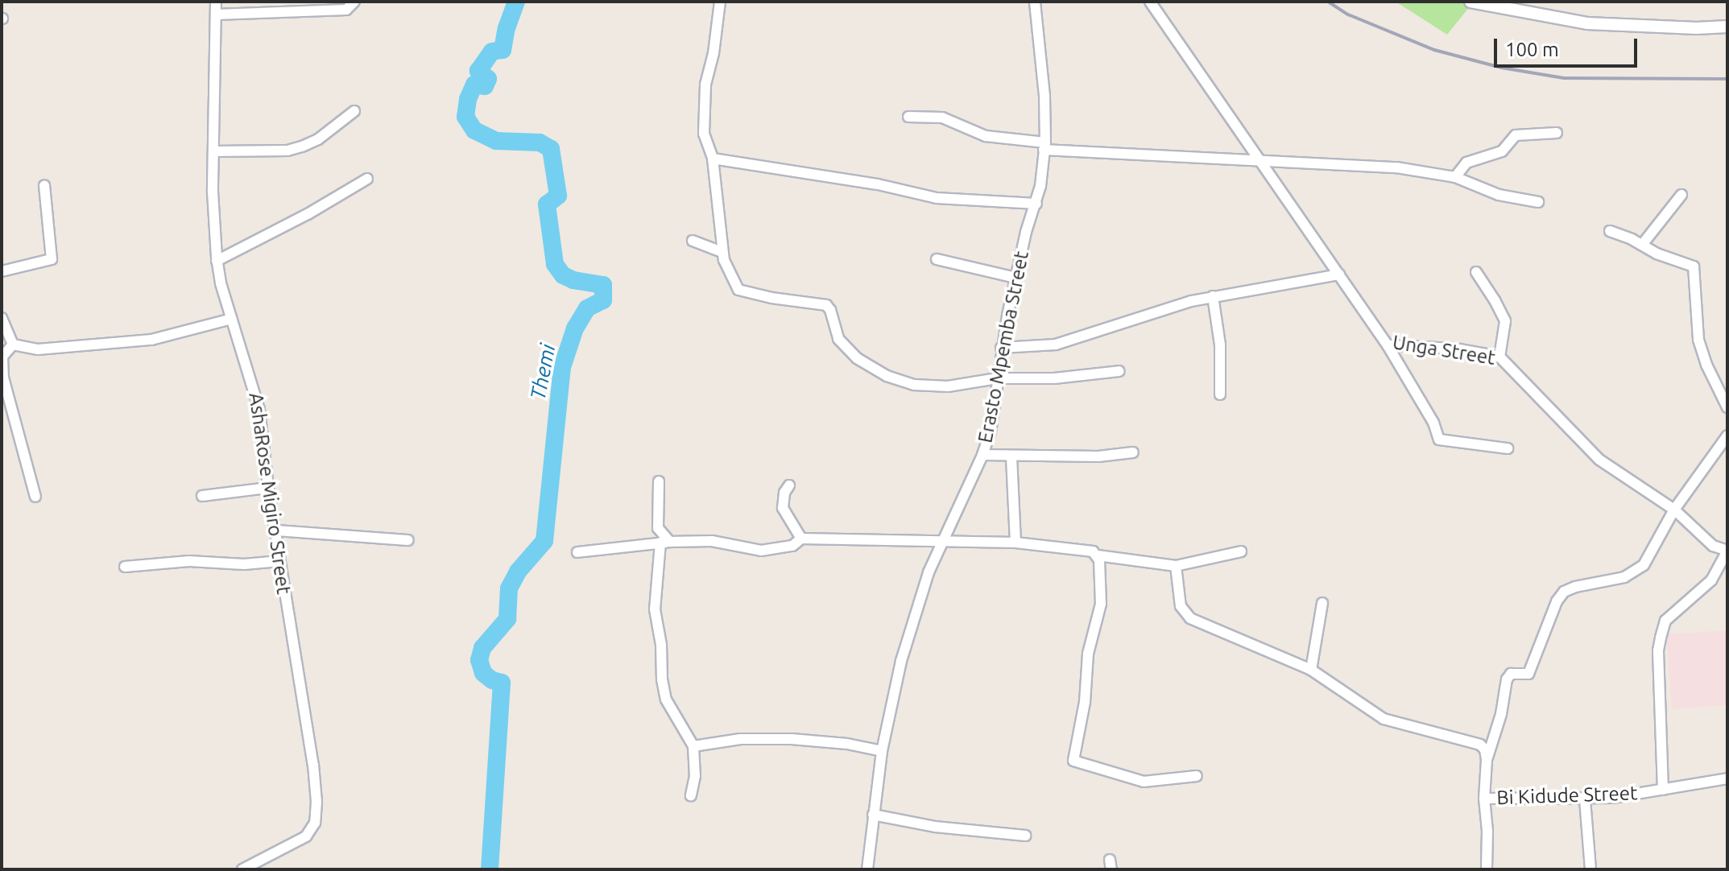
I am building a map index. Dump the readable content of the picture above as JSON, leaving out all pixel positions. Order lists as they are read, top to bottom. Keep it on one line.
{"streets":{"street":["Erasto Mpemba Street","Unga Street","AshaRose Migiro Street","Bi Kidude Street"]},"water":["Themi"],"scale_bar":"100 m"}
